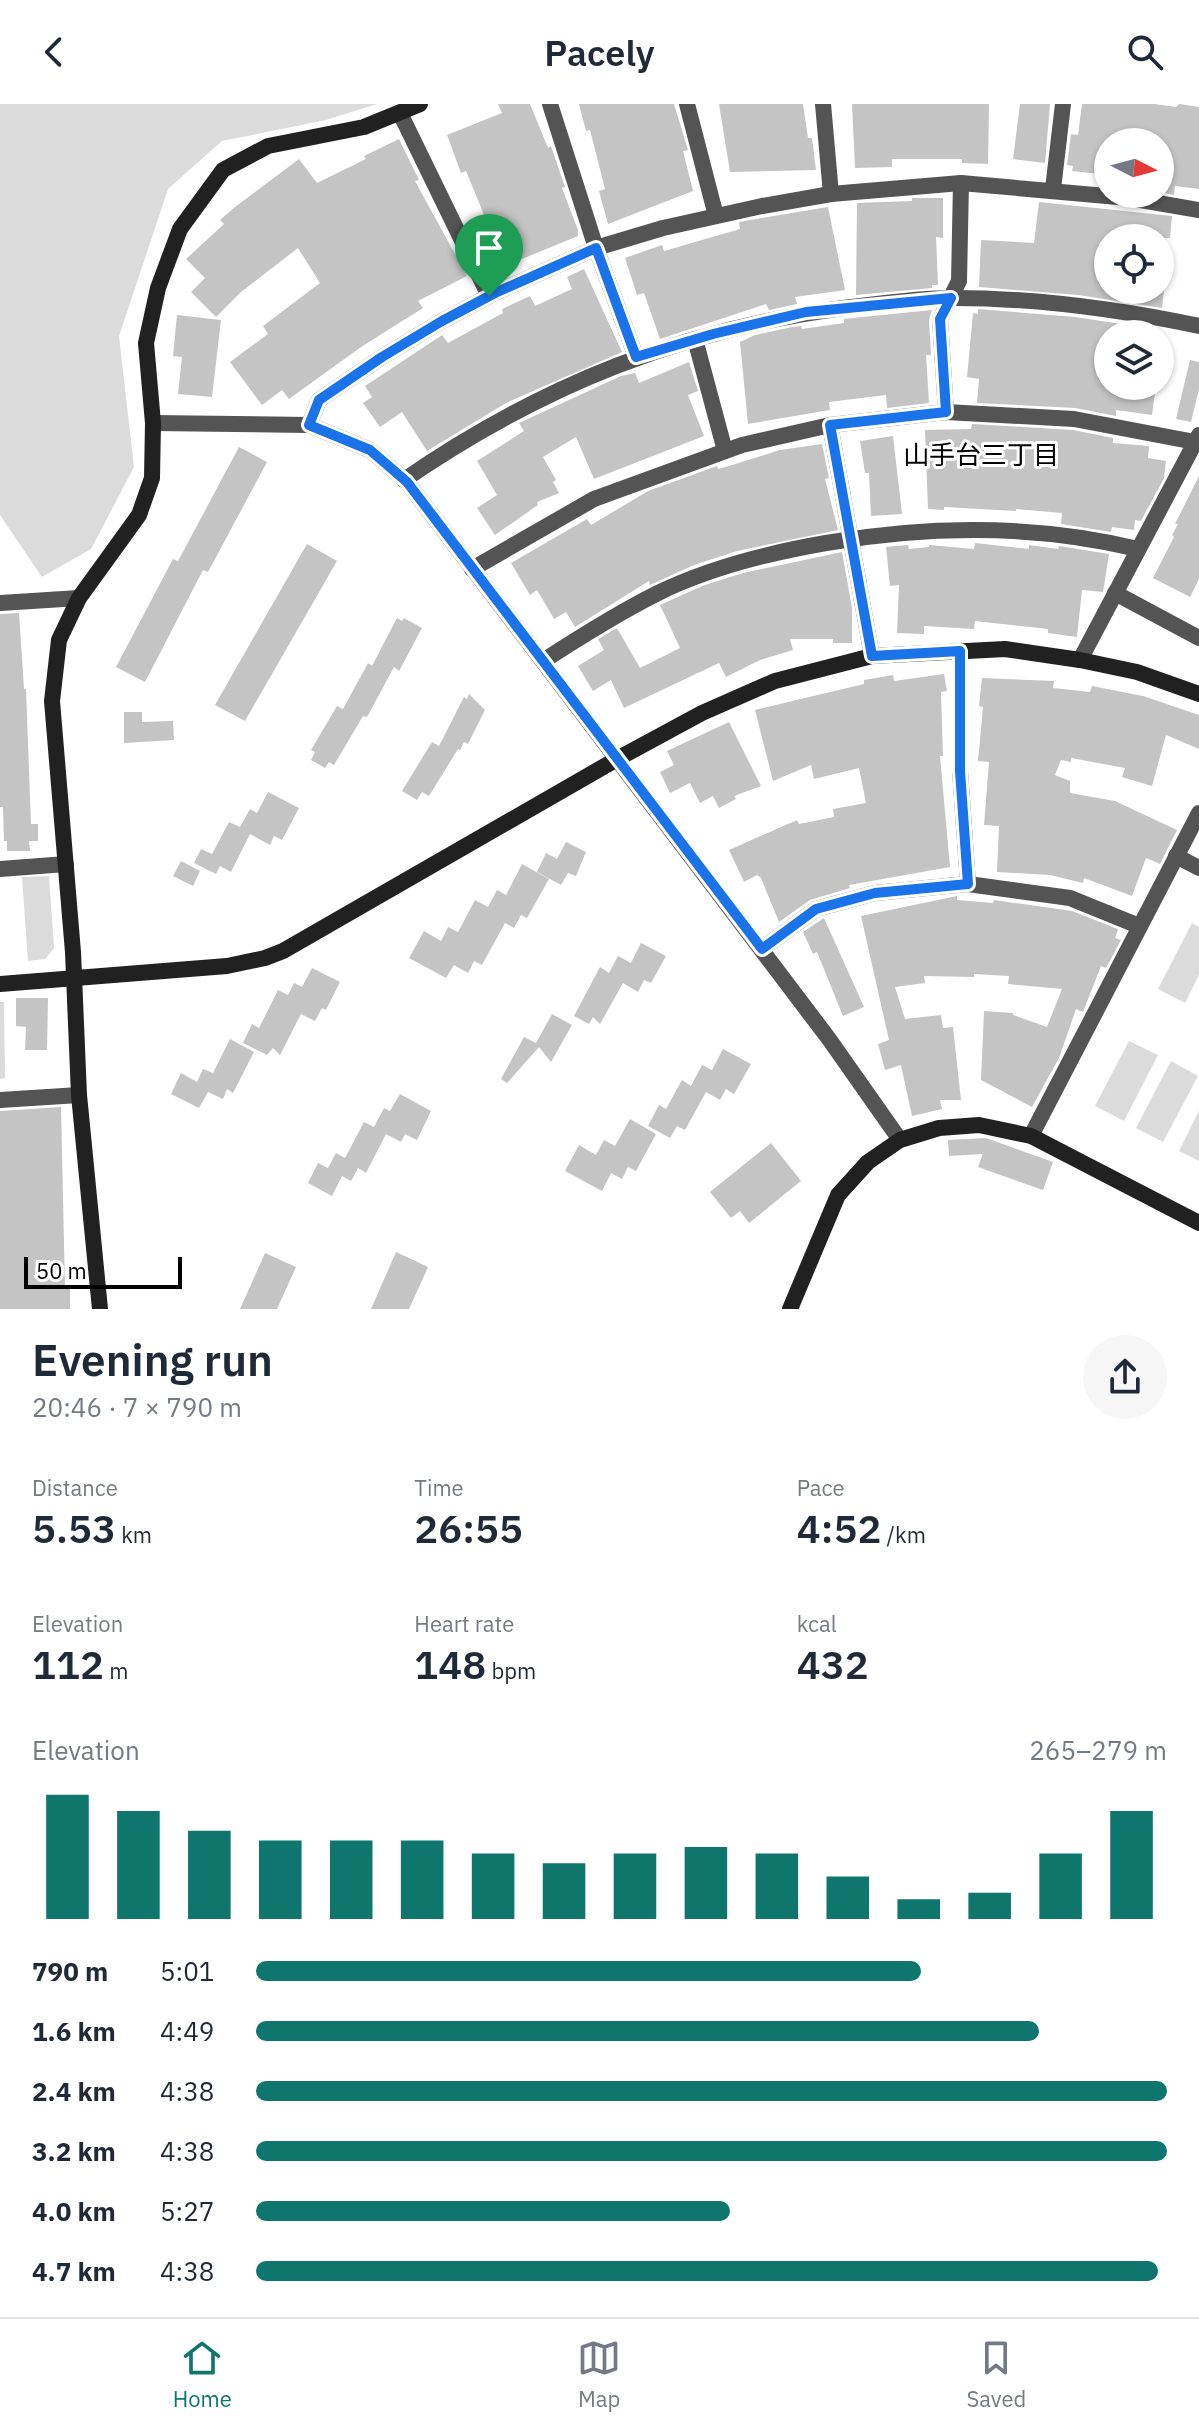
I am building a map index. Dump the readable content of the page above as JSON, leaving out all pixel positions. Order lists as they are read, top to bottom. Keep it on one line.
{"districts":["山手台三丁目"],"scale_bar":"50 m","north":"right","page":{"header":"Pacely","scale":"50 m","heading":["Evening run","20:46 · 7 × 790 m"],"stats":[["Distance","5.53 km"],["Time","26:55"],["Pace","4:52 /km"],["Elevation","112 m"],["Heart rate","148 bpm"],["kcal","432"]],"chart":["Elevation","265–279 m"],"list":[{"name":"790 m","note":"5:01"},{"name":"1.6 km","note":"4:49"},{"name":"2.4 km","note":"4:38"},{"name":"3.2 km","note":"4:38"},{"name":"4.0 km","note":"5:27"},{"name":"4.7 km","note":"4:38"}],"tabs":["Home","Map","Saved"]}}
